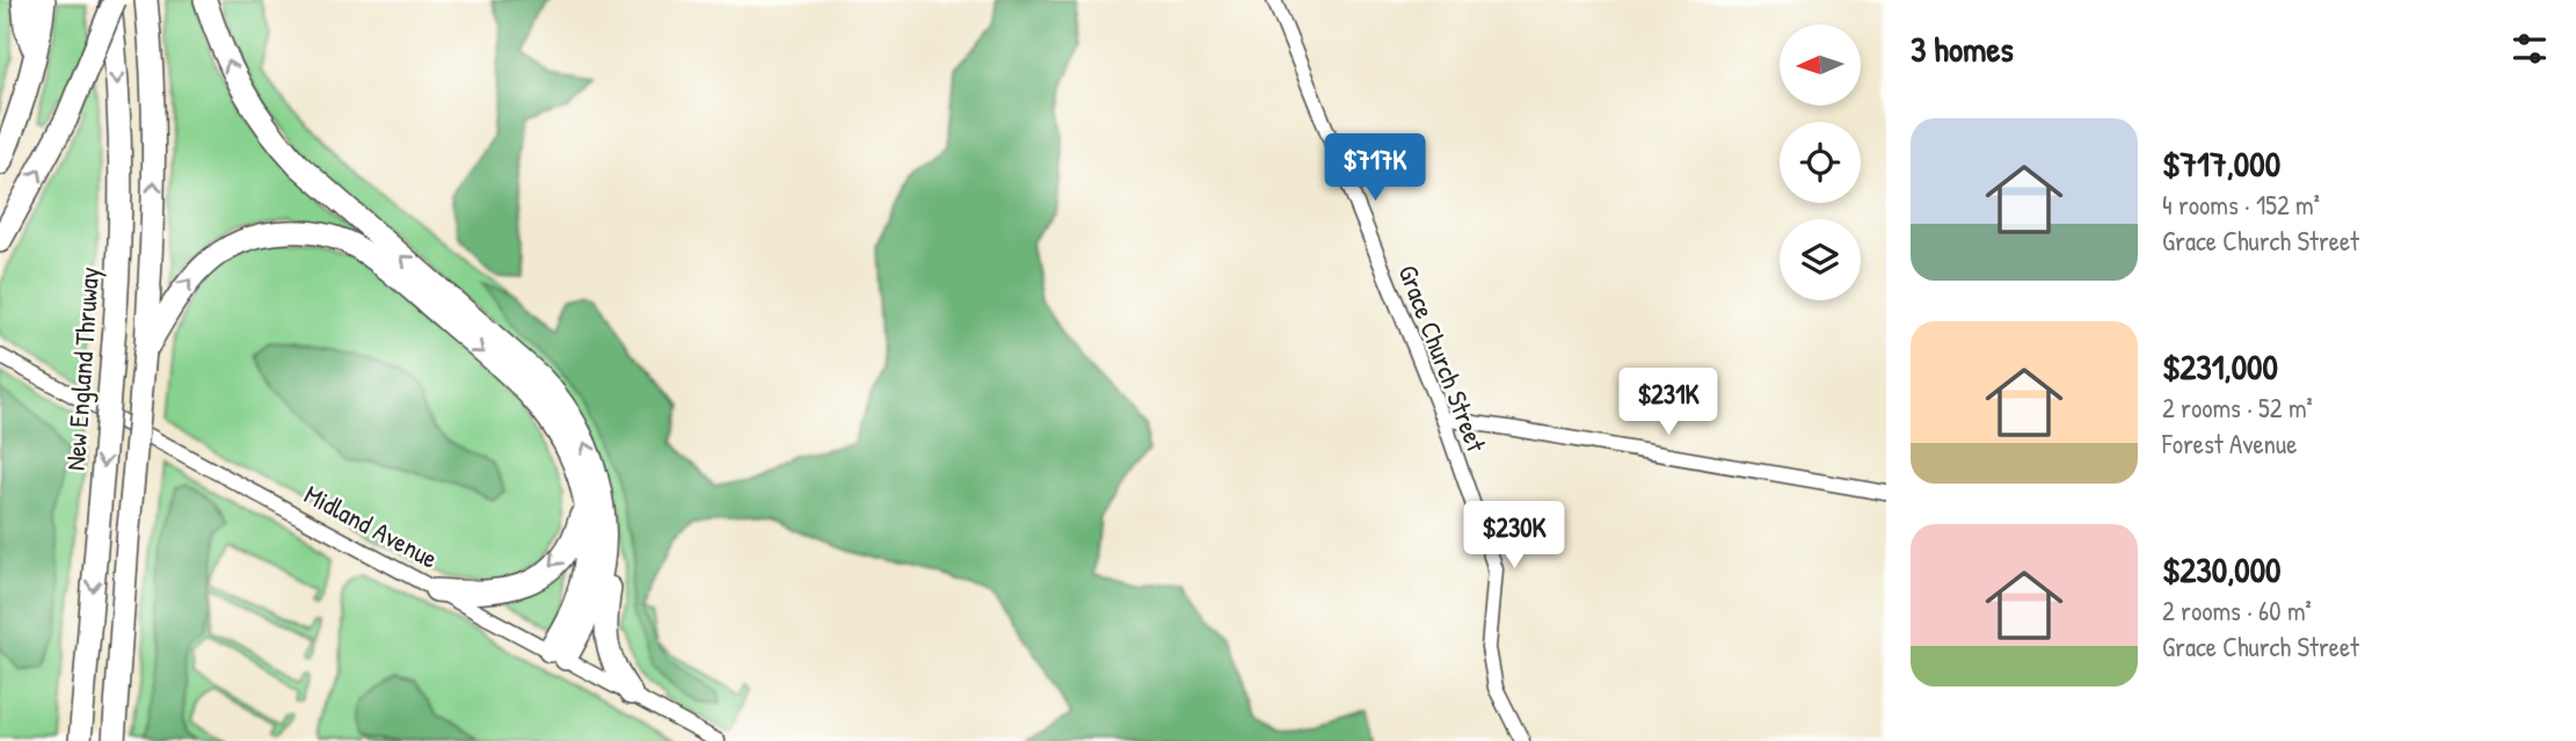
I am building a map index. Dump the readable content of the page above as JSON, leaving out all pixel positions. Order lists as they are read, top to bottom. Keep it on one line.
{"streets":{"highway":["New England Thruway"],"street":["Grace Church Street","Midland Avenue"]},"north":"left","page":{"heading":"3 homes","list":[{"name":"$717,000","note":"4 rooms · 152 m² · Grace Church Street"},{"name":"$231,000","note":"2 rooms · 52 m² · Forest Avenue"},{"name":"$230,000","note":"2 rooms · 60 m² · Grace Church Street"}],"price":["$717K","$231K","$230K"]}}
